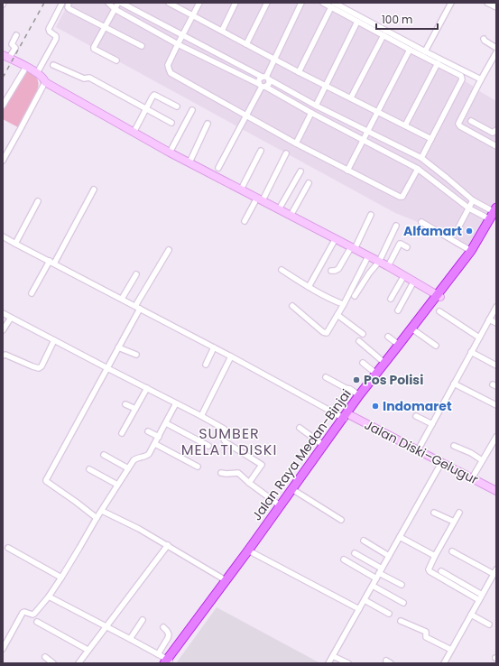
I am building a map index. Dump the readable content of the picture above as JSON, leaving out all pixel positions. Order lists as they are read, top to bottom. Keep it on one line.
{"streets":{"highway":["Jalan Raya Medan-Binjai"],"main road":["Jalan Diski–Gelugur"]},"crossings":[["Jalan Diski–Gelugur","Jalan Raya Medan-Binjai"]],"districts":["SUMBER MELATI DISKI"],"places":["Alfamart","Pos Polisi","Indomaret"],"scale_bar":"100 m"}
